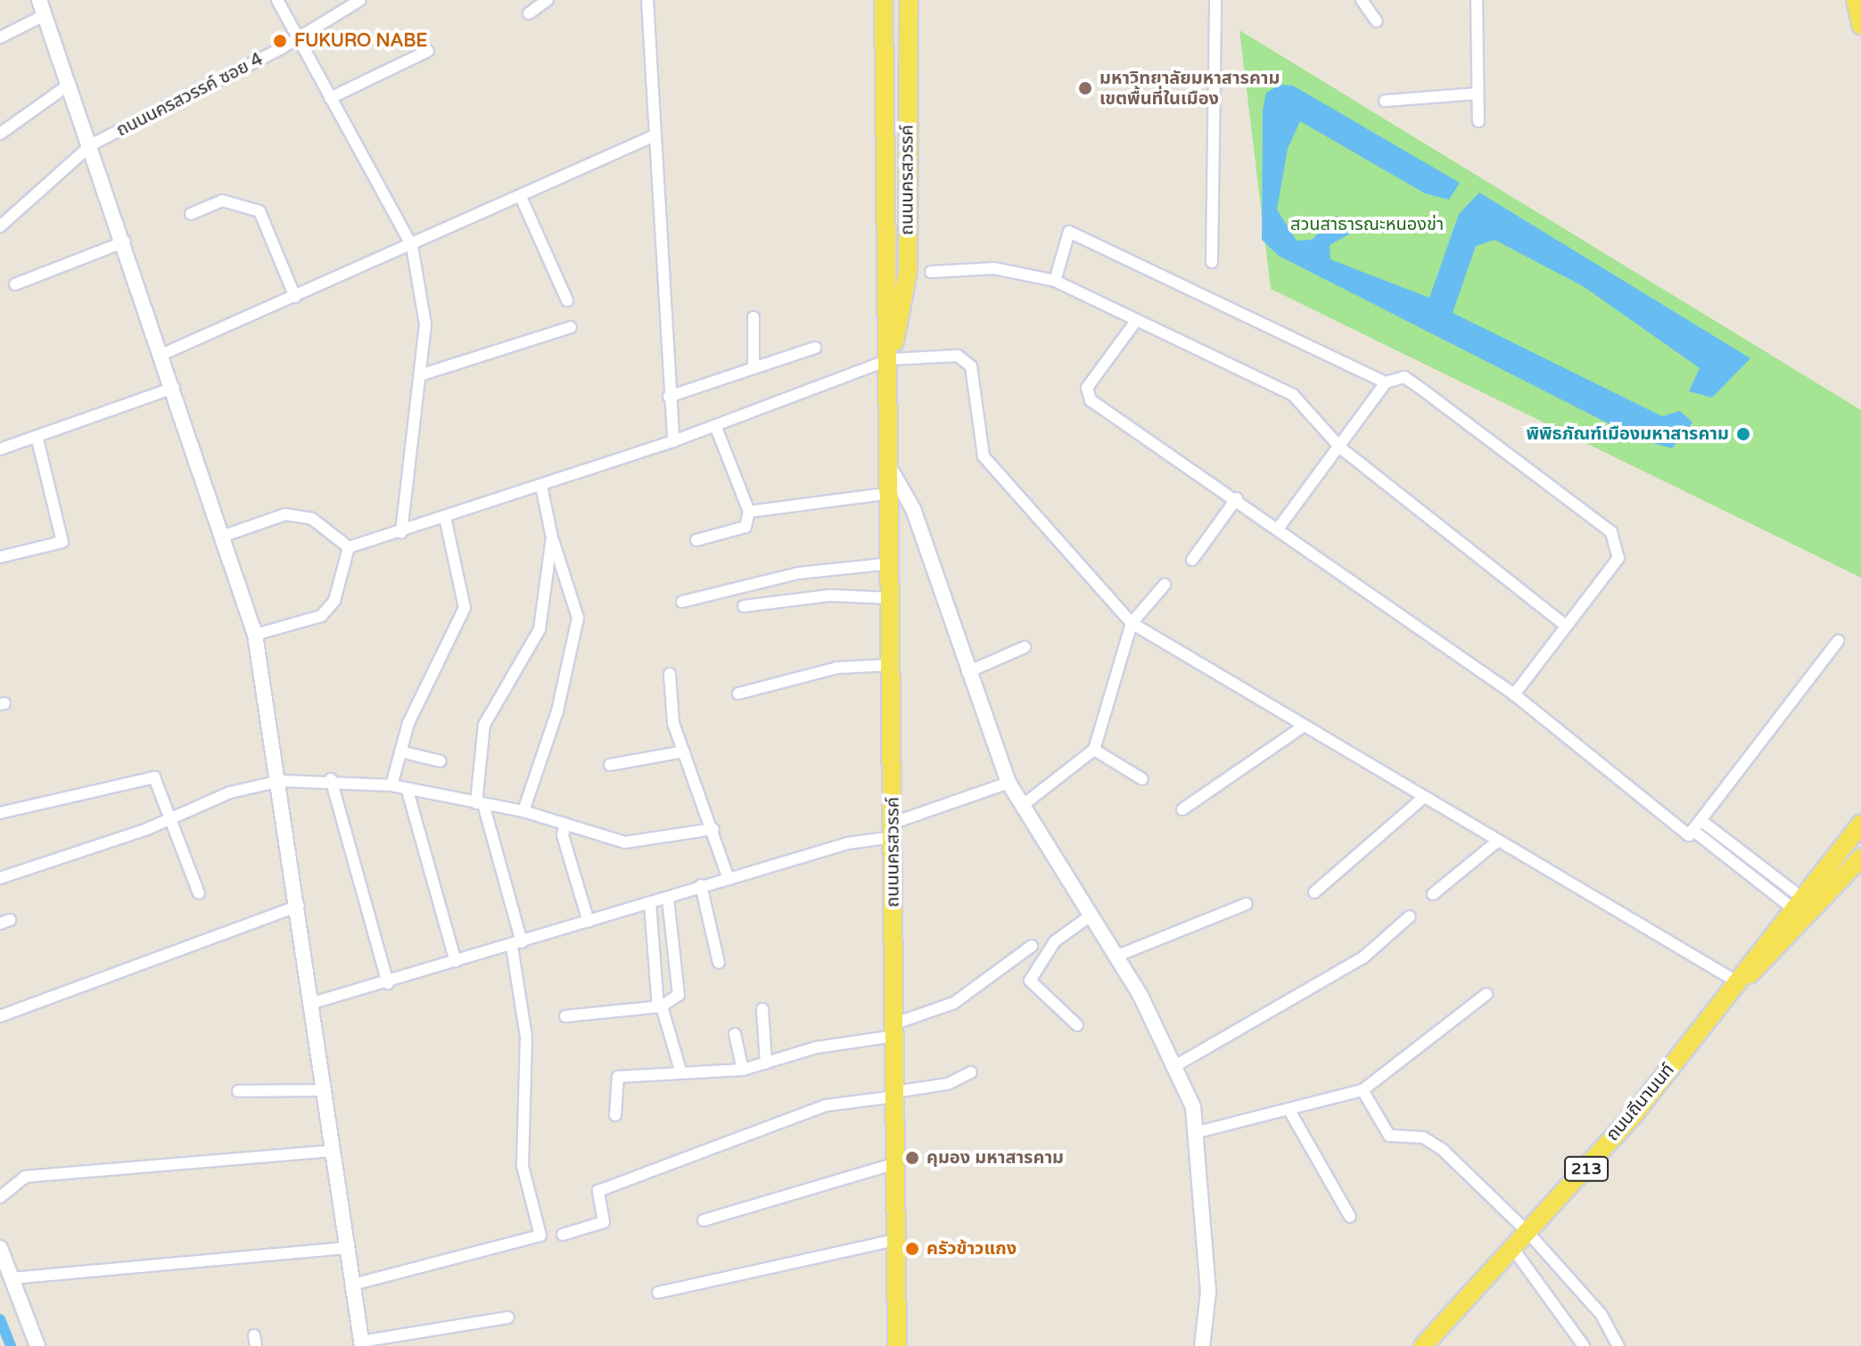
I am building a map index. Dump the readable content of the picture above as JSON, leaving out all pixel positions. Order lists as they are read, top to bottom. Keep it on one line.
{"streets":{"main road":["ถนนนครสวรรค์","ถนนถีนานนท์","213"],"street":["ถนนนครสวรรค์ ซอย 4"]},"parks":["สวนสาธารณะหนองข่า"],"places":["FUKURO NABE","มหาวิทยาลัยมหาสารคาม เขตพื้นที่ในเมือง","พิพิธภัณฑ์เมืองมหาสารคาม","คุมอง มหาสารคาม","ครัวข้าวแกง"]}
